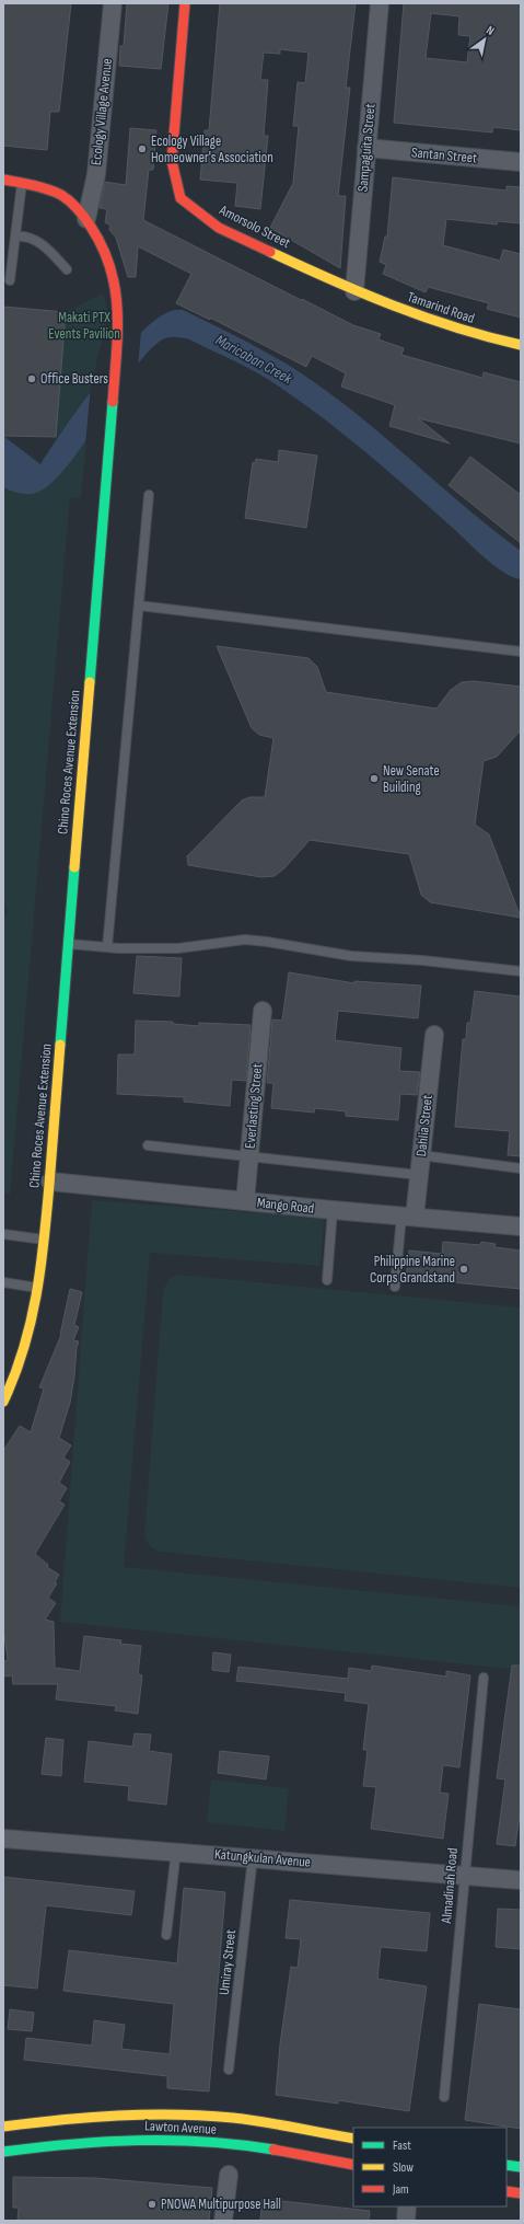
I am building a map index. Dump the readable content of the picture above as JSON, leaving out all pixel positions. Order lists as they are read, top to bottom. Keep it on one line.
{"streets":{"main road":["Amorsolo Street","Tamarind Road","Chino Roces Avenue Extension","Lawton Avenue"],"street":["Ecology Village Avenue","Sampaguita Street","Santan Street","Everlasting Street","Dahlia Street","Mango Road","Katungkulan Avenue"],"lane":["Almadinah Road","Umiray Street"]},"crossings":[["Ecology Village Avenue","Chino Roces Avenue Extension"],["Sampaguita Street","Santan Street"],["Sampaguita Street","Amorsolo Street"],["Sampaguita Street","Tamarind Road"],["Amorsolo Street","Tamarind Road"],["Chino Roces Avenue Extension","Mango Road"],["Everlasting Street","Mango Road"],["Dahlia Street","Mango Road"],["Katungkulan Avenue","Almadinah Road"],["Katungkulan Avenue","Umiray Street"]],"water":["Maricaban Creek"],"parks":["Makati PTX Events Pavilion"],"places":["Ecology Village Homeowner's Association","Office Busters","New Senate Building","Philippine Marine Corps Grandstand","PNOWA Multipurpose Hall"],"legend":["Fast","Slow","Jam"],"north":"top right"}
